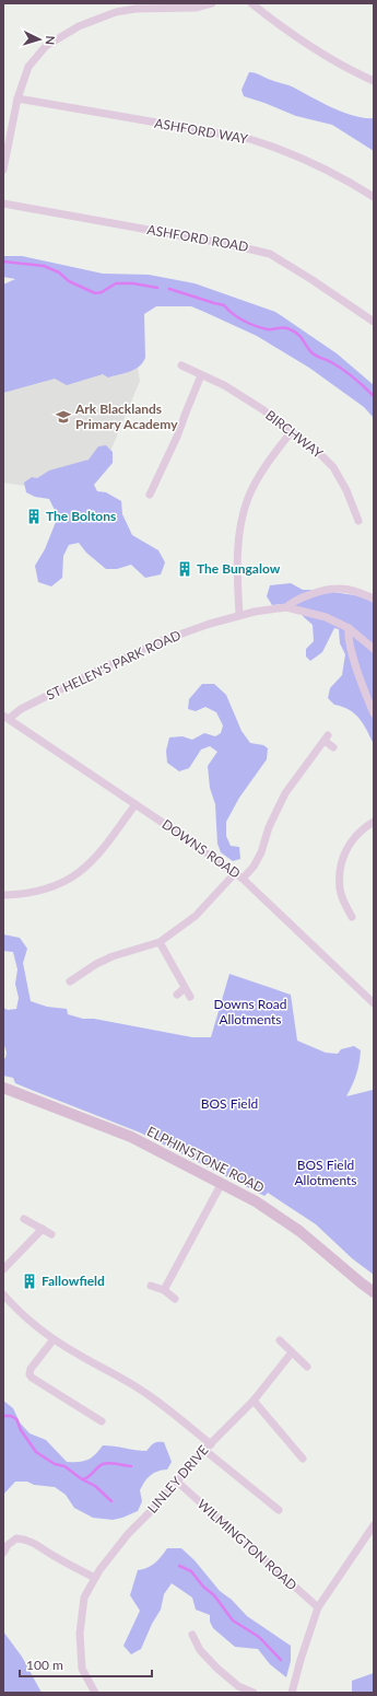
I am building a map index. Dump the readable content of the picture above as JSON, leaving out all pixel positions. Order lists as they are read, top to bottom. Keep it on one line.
{"streets":{"street":["ASHFORD WAY","ASHFORD ROAD","BIRCHWAY","ST HELEN'S PARK ROAD","DOWNS ROAD","ELPHINSTONE ROAD","LINLEY DRIVE","WILMINGTON ROAD"]},"crossings":[["ST HELEN'S PARK ROAD","DOWNS ROAD"],["LINLEY DRIVE","WILMINGTON ROAD"]],"parks":["Downs Road Allotments","BOS Field","BOS Field Allotments"],"places":{"school or university":["Ark Blacklands Primary Academy"],"building":["The Boltons","The Bungalow","Fallowfield"]},"scale_bar":"100 m","north":"right"}
